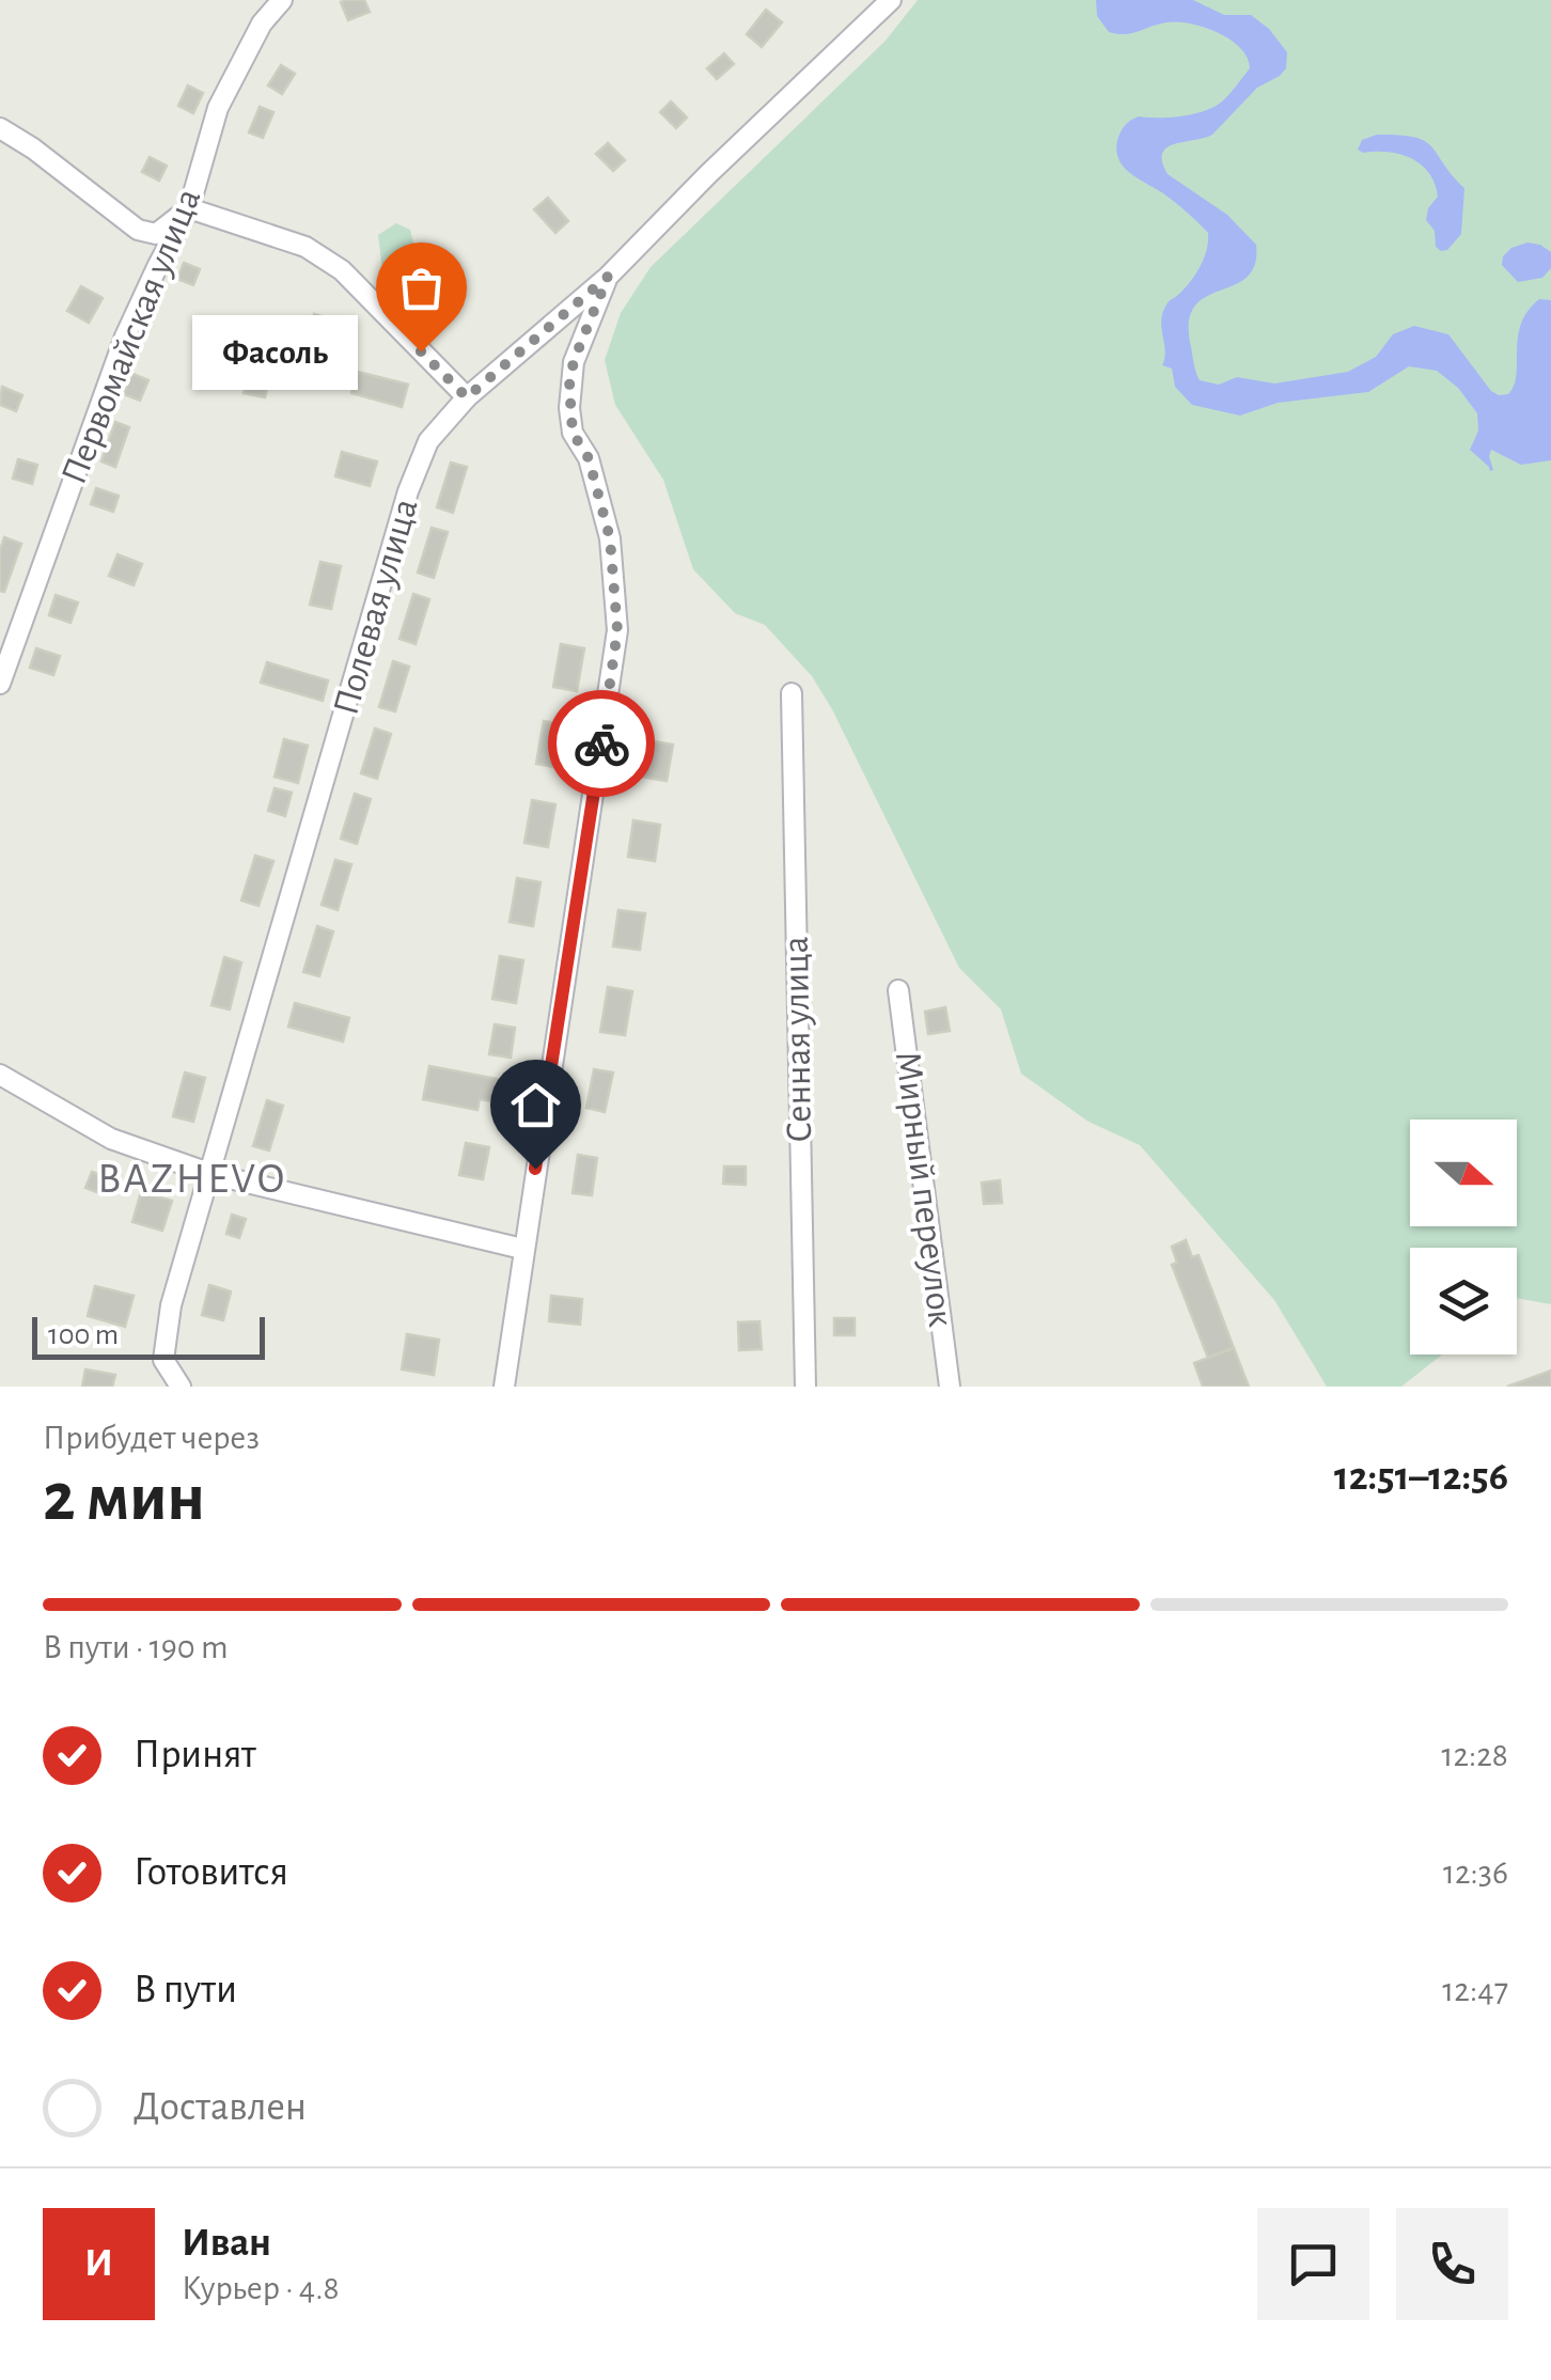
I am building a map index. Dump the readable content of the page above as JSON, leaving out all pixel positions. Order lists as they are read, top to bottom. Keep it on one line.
{"streets":{"street":["Первомайская улица","Полевая улица","Сенная улица","Мирный переулок"]},"districts":["BAZHEVO"],"places":["Фасоль"],"scale_bar":"100 m","north":"right","page":{"bubble":"Фасоль","scale":"100 m","heading":["2 мин","Прибудет через","12:51–12:56"],"panel":["Иван","Курьер · 4.8"],"bar":"В пути · 190 m","list":[["Принят","12:28"],["Готовится","12:36"],["В пути","12:47"],"Доставлен"],"round":"И"}}
